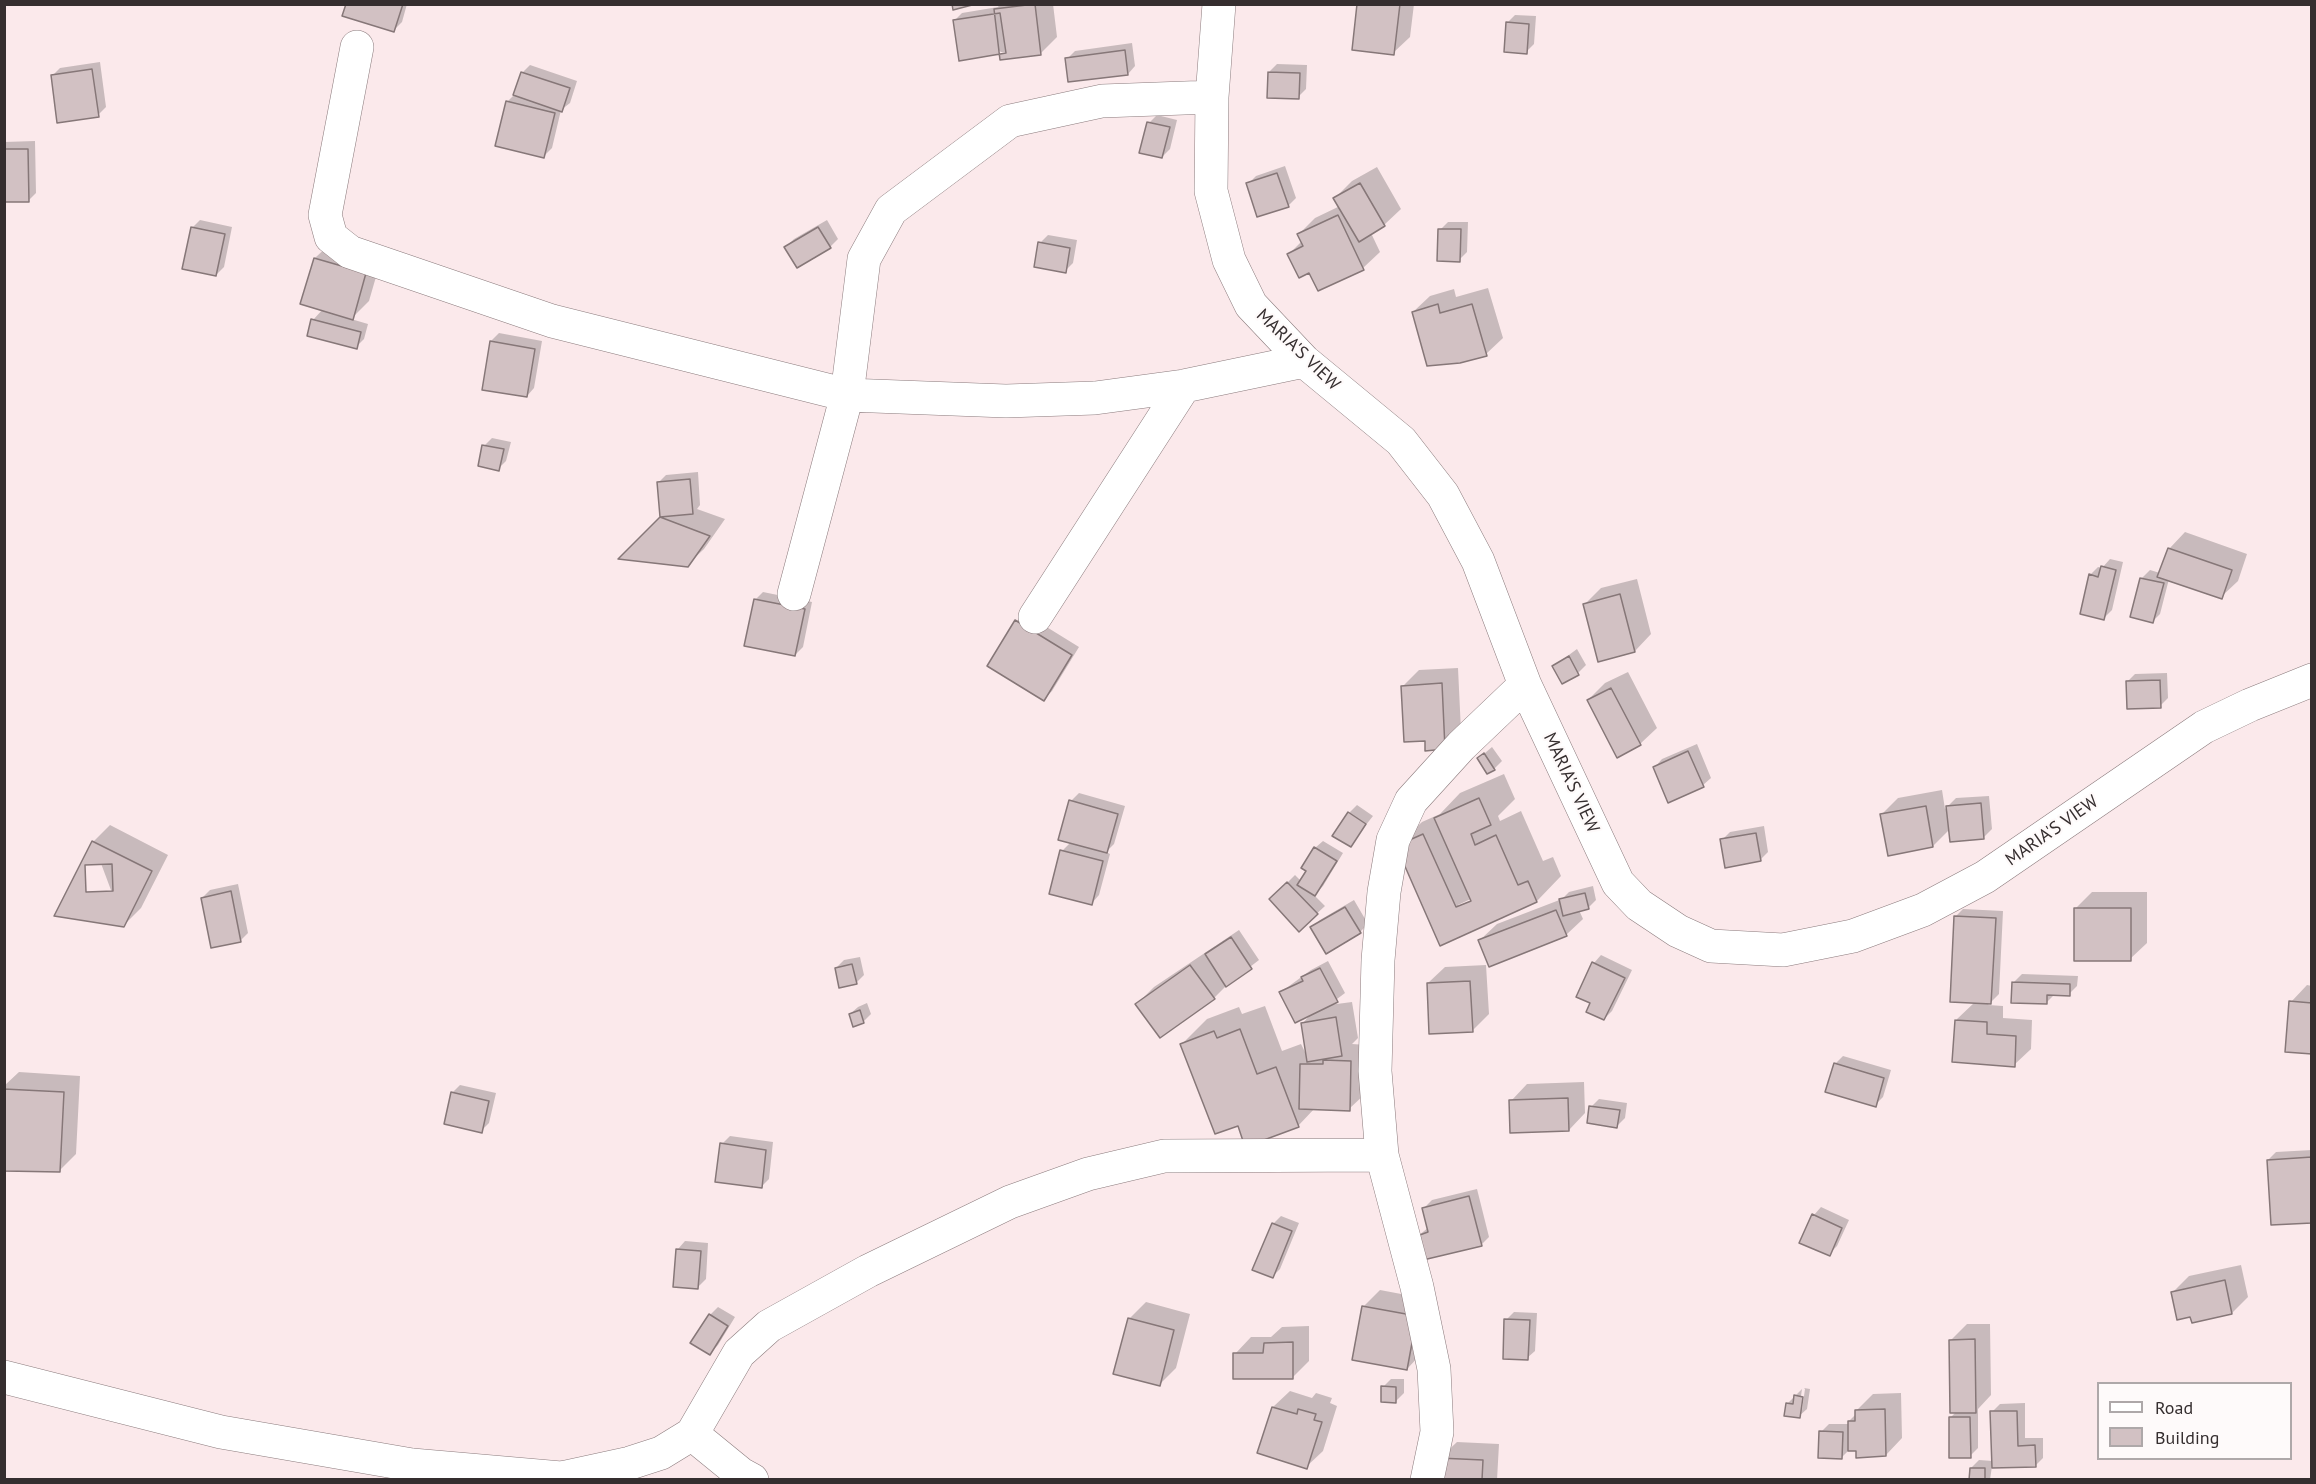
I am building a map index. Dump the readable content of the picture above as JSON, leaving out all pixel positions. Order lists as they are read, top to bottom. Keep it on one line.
{"streets":{"street":["MARIA'S VIEW"]},"legend":["Road","Building"]}
